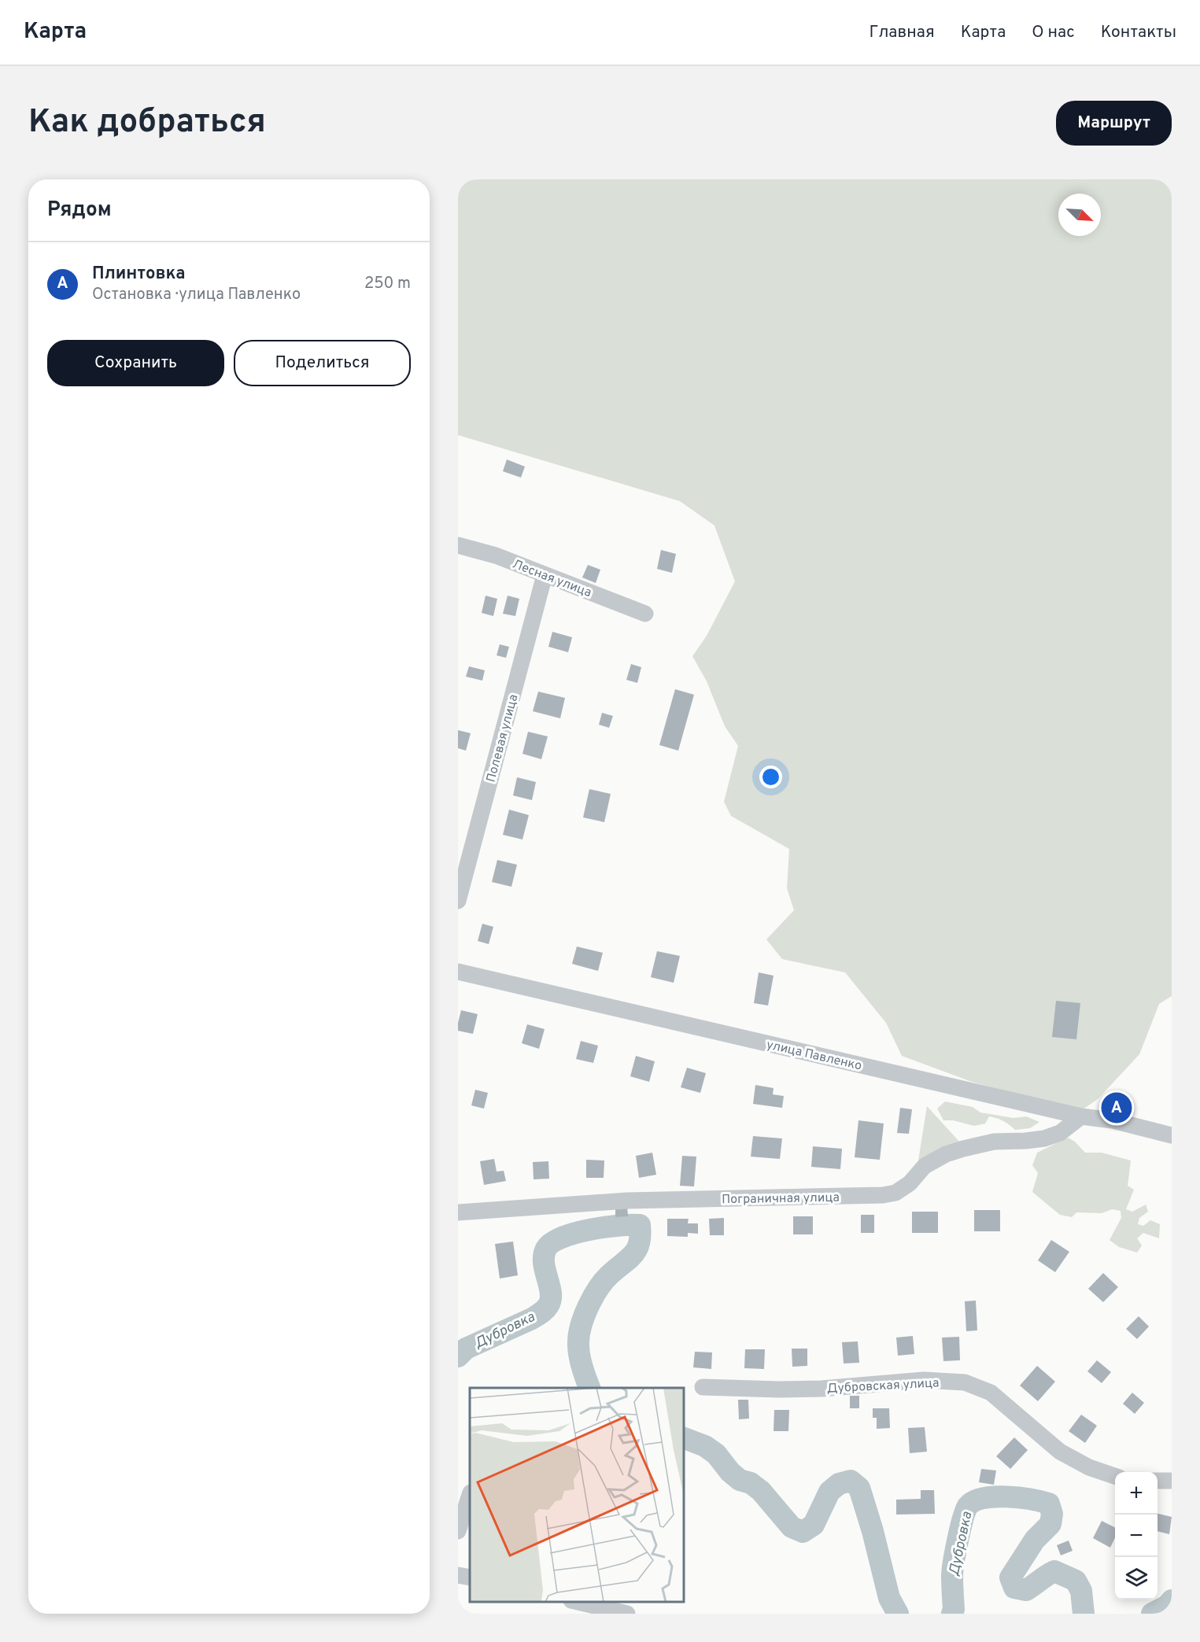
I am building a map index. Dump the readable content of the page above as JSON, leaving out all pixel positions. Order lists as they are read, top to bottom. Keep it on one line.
{"streets":{"street":["Лесная улица","Полевая улица","улица Павленко","Пограничная улица","Дубровская улица"]},"crossings":[["Лесная улица","Полевая улица"],["улица Павленко","Пограничная улица"]],"water":["Дубровка"],"north":"bottom right","page":{"header":"Карта","nav":["Главная","Карта","О нас","Контакты"],"buttons":["Маршрут",["Сохранить","Поделиться"]],"title":"Как добраться","heading":"Рядом","list":[{"mark":"A","name":"Плинтовка","note":"Остановка · улица Павленко","value":"250 m"}],"pins":"A","map_buttons":["+","−"]}}
